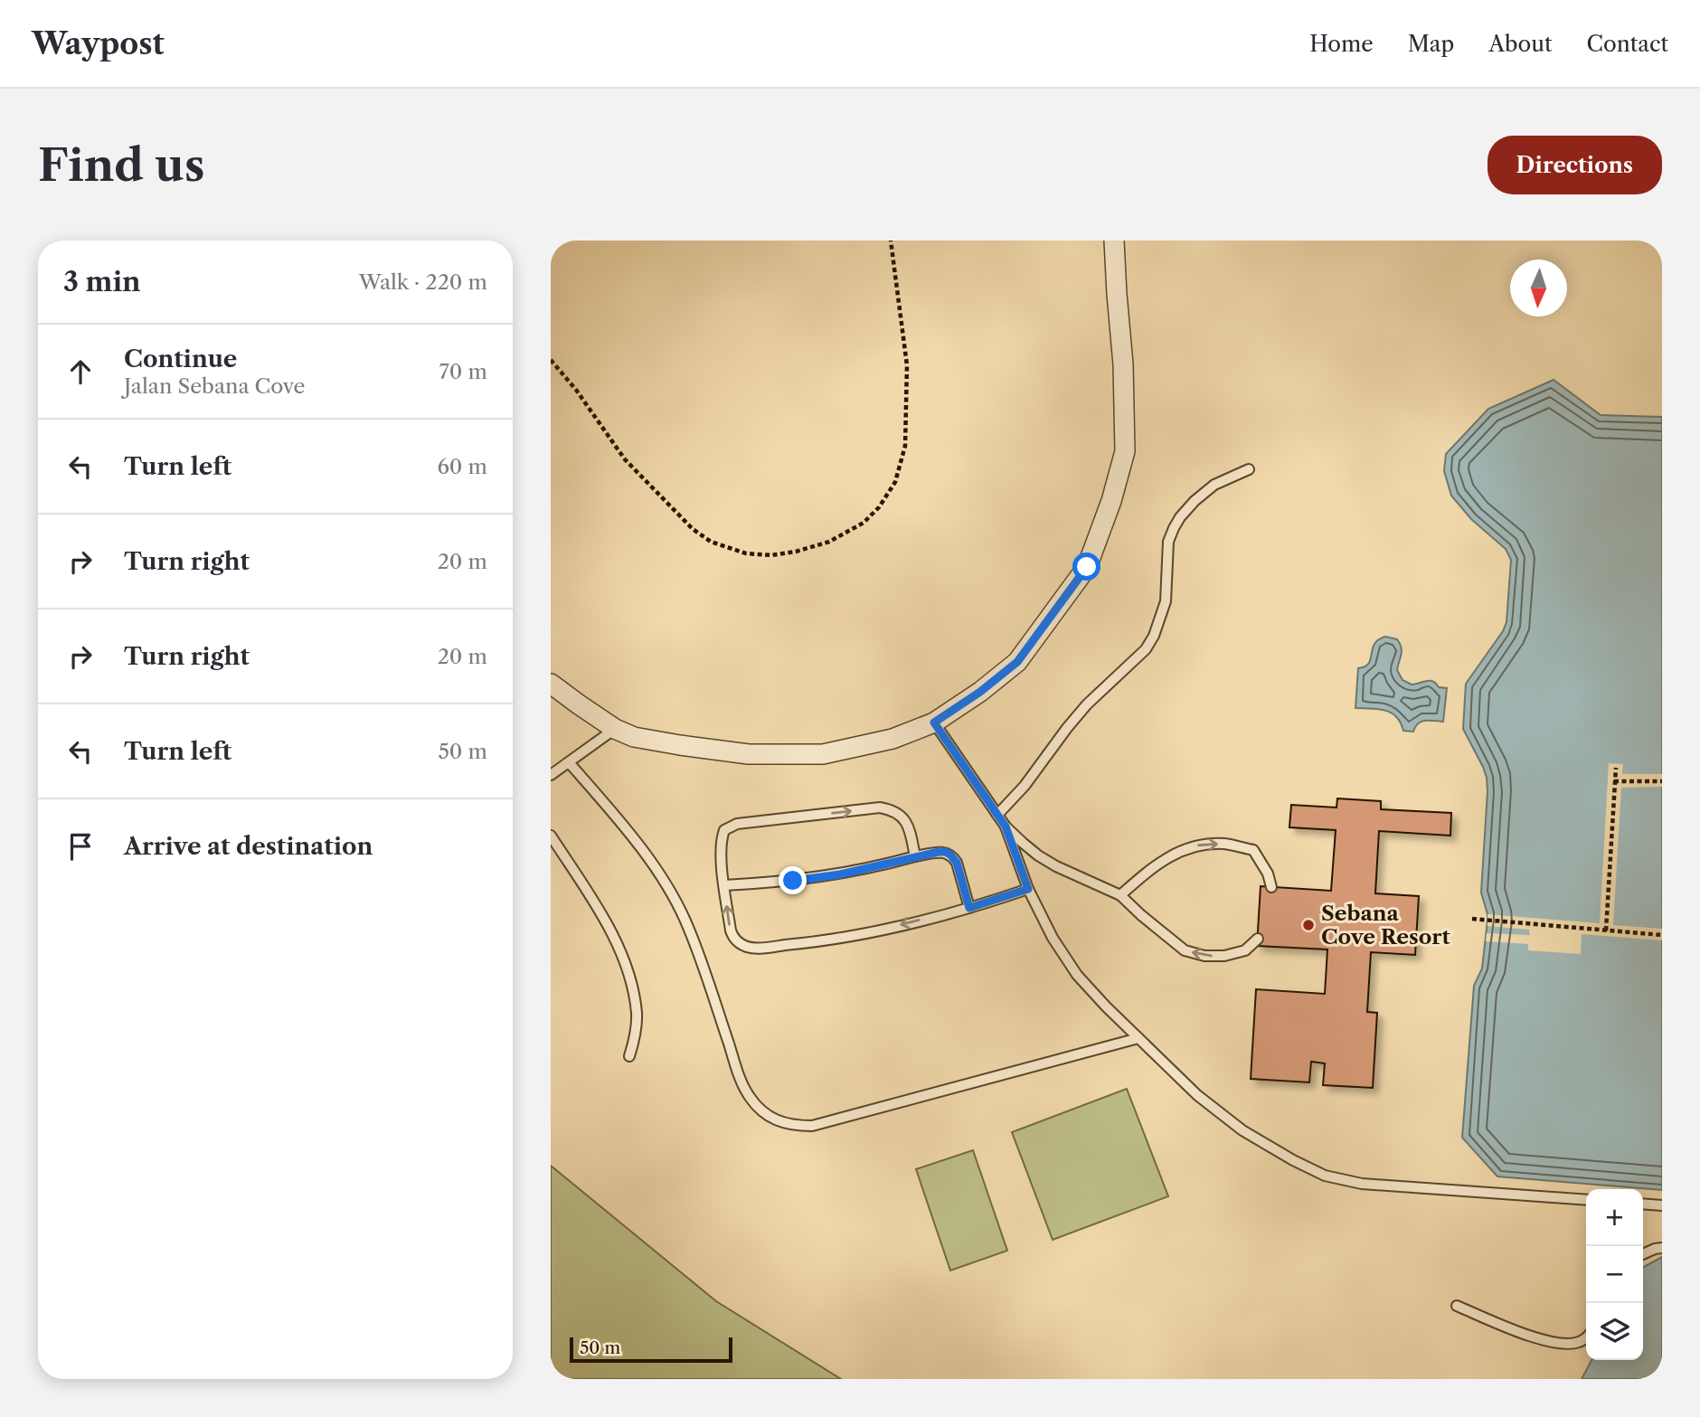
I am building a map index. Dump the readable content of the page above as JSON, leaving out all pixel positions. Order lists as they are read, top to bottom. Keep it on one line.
{"places":["Sebana Cove Resort"],"scale_bar":"50 m","north":"bottom","page":{"header":"Waypost","nav":["Home","Map","About","Contact"],"buttons":"Directions","title":"Find us","heading":["3 min","Walk · 220 m"],"list":[["Continue","Jalan Sebana Cove","70 m"],["Turn left","60 m"],["Turn right","20 m"],["Turn right","20 m"],["Turn left","50 m"],"Arrive at destination"],"map_buttons":["+","−"],"scale":"50 m"}}
